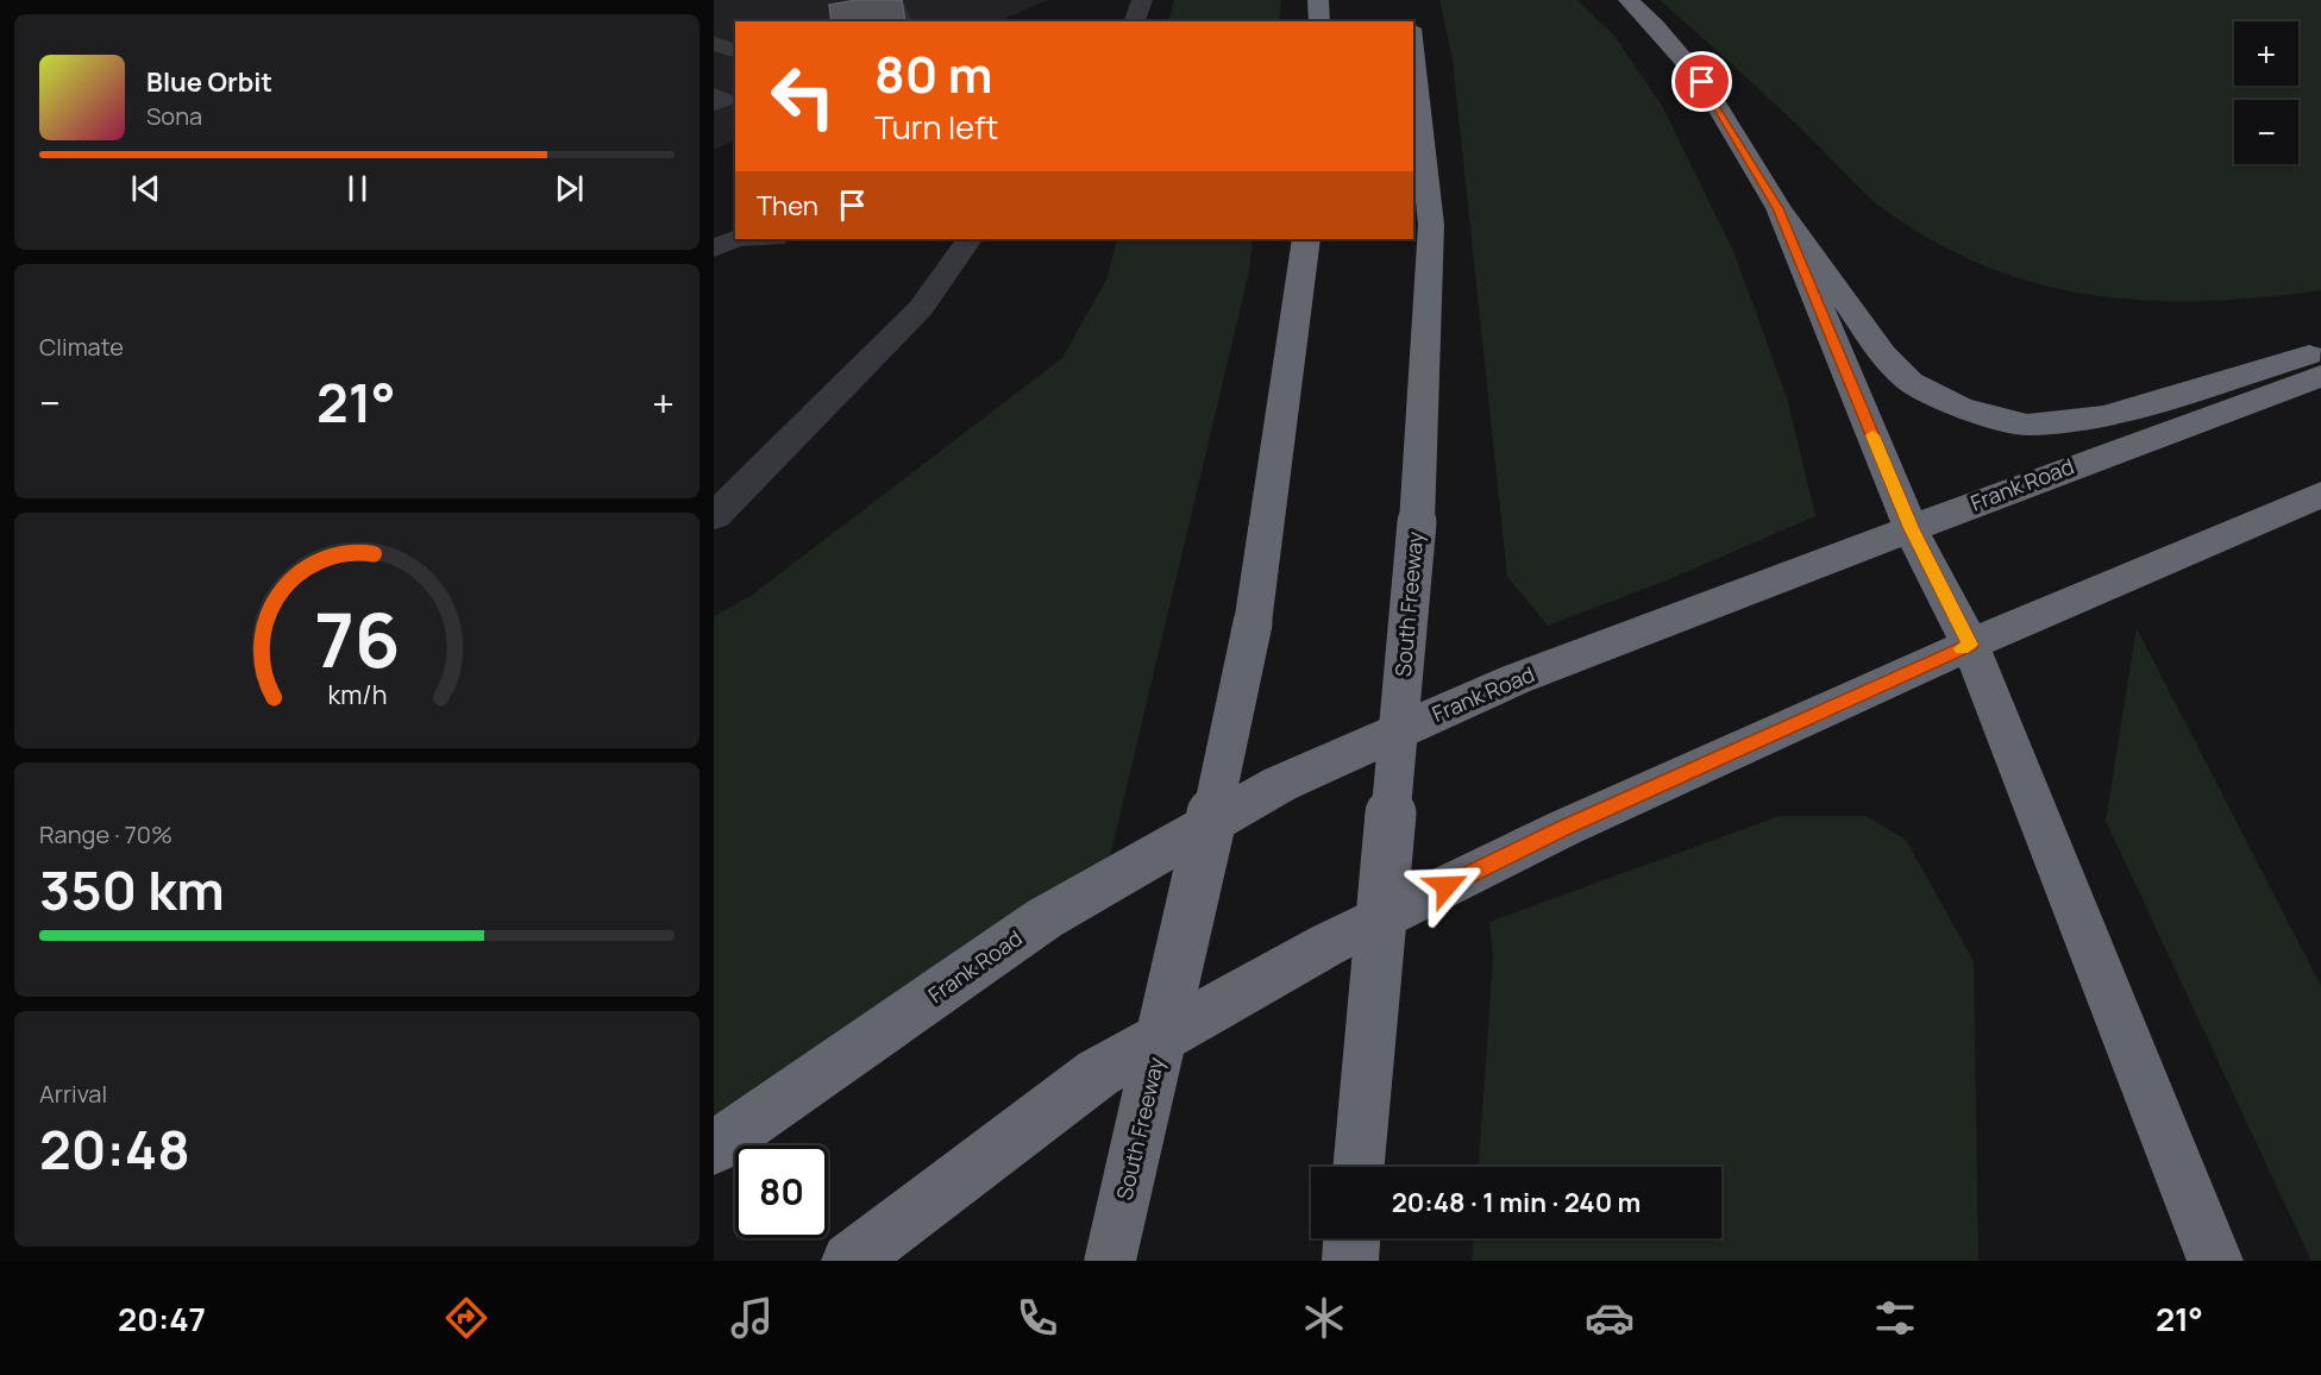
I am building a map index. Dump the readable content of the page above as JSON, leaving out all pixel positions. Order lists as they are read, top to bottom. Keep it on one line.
{"streets":{"highway":["Frank Road","South Freeway"]},"page":{"map_buttons":["+","−"],"turn":["80 m","Turn left"],"song":["Blue Orbit","Sona"],"then":"Then","tile":["Climate",["Range · 70%","350 km"],["Arrival","20:48"]],"heat":["−","21°","+"],"limit":"80","trip":"20:48 · 1 min · 240 m","tabs":["20:47","21°"],"gauge":["76","km/h"]}}
